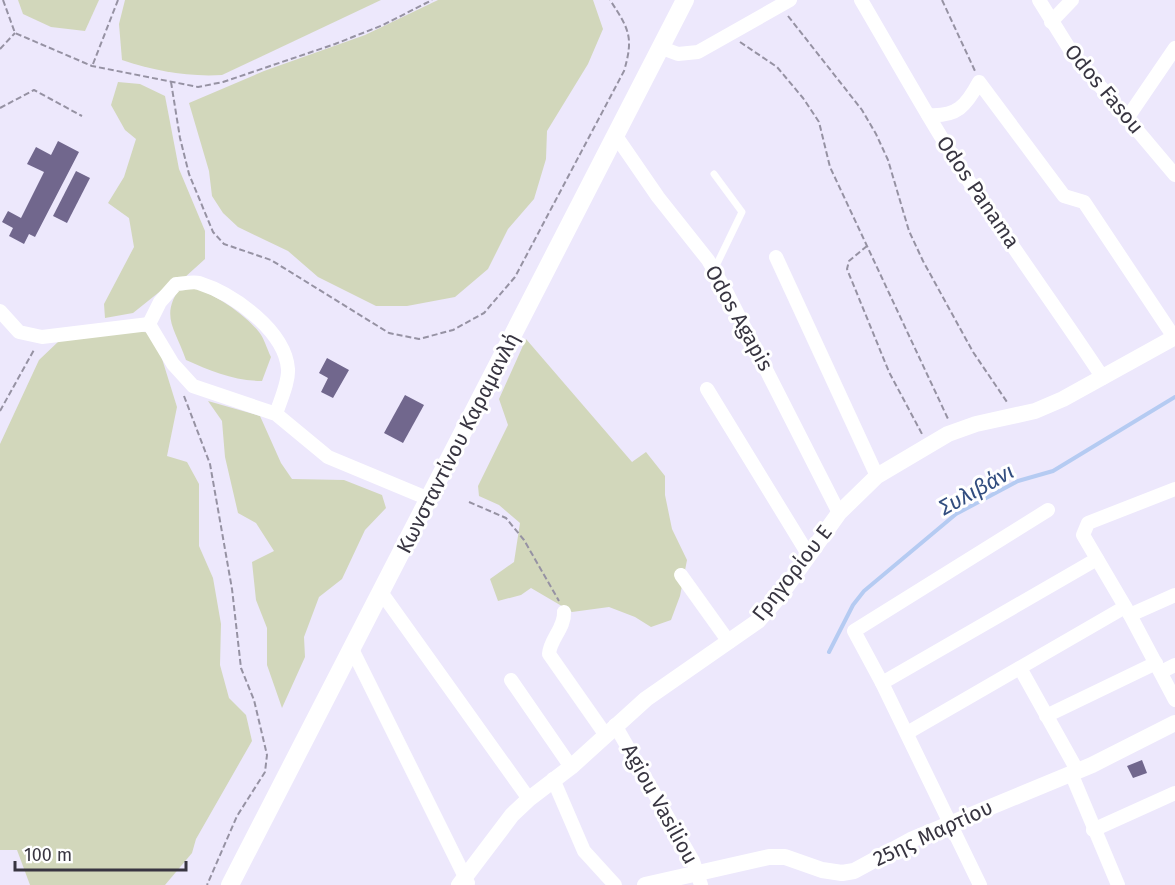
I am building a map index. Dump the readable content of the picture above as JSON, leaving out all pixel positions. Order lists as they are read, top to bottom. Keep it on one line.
{"streets":{"main road":["Κωνσταντίνου Καραμανλή"],"street":["Odos Fasou","Odos Panama","Odos Agapis","Γρηγορίου Ε","Agiou Vasiliou","25ης Μαρτίου"]},"crossings":[["Odos Panama","Γρηγορίου Ε"],["Odos Agapis","Κωνσταντίνου Καραμανλή"],["Odos Agapis","Γρηγορίου Ε"],["Γρηγορίου Ε","Agiou Vasiliou"],["Agiou Vasiliou","25ης Μαρτίου"]],"water":["Συλιβάνι"],"scale_bar":"100 m"}
